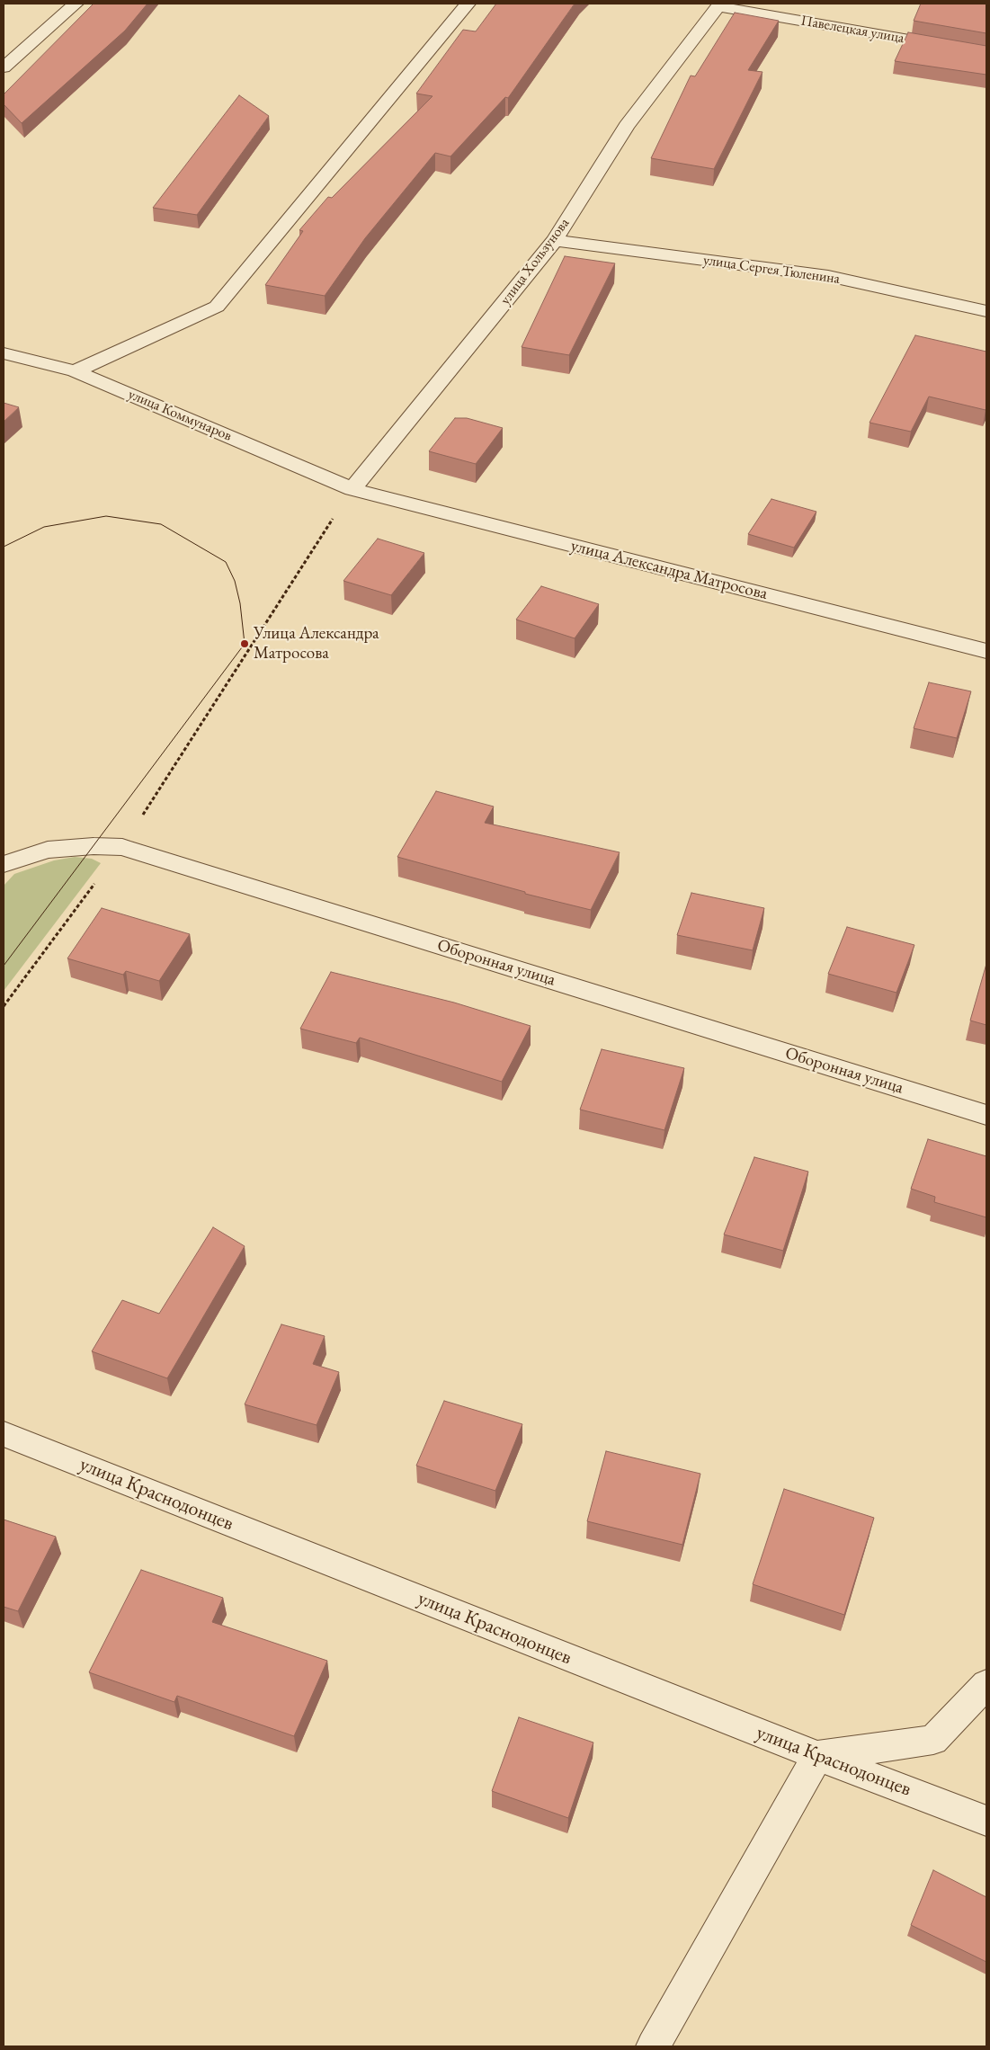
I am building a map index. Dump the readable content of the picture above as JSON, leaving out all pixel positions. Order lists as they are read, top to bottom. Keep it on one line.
{"streets":{"street":["Павелецкая улица","улица Хользунова","улица Сергея Тюленина","улица Коммунаров","улица Александра Матросова","Оборонная улица","улица Краснодонцев"]},"crossings":[["Павелецкая улица","улица Хользунова"],["улица Хользунова","улица Сергея Тюленина"],["улица Хользунова","улица Коммунаров"],["улица Хользунова","улица Александра Матросова"],["улица Коммунаров","улица Александра Матросова"]],"places":["Улица Александра Матросова"]}
